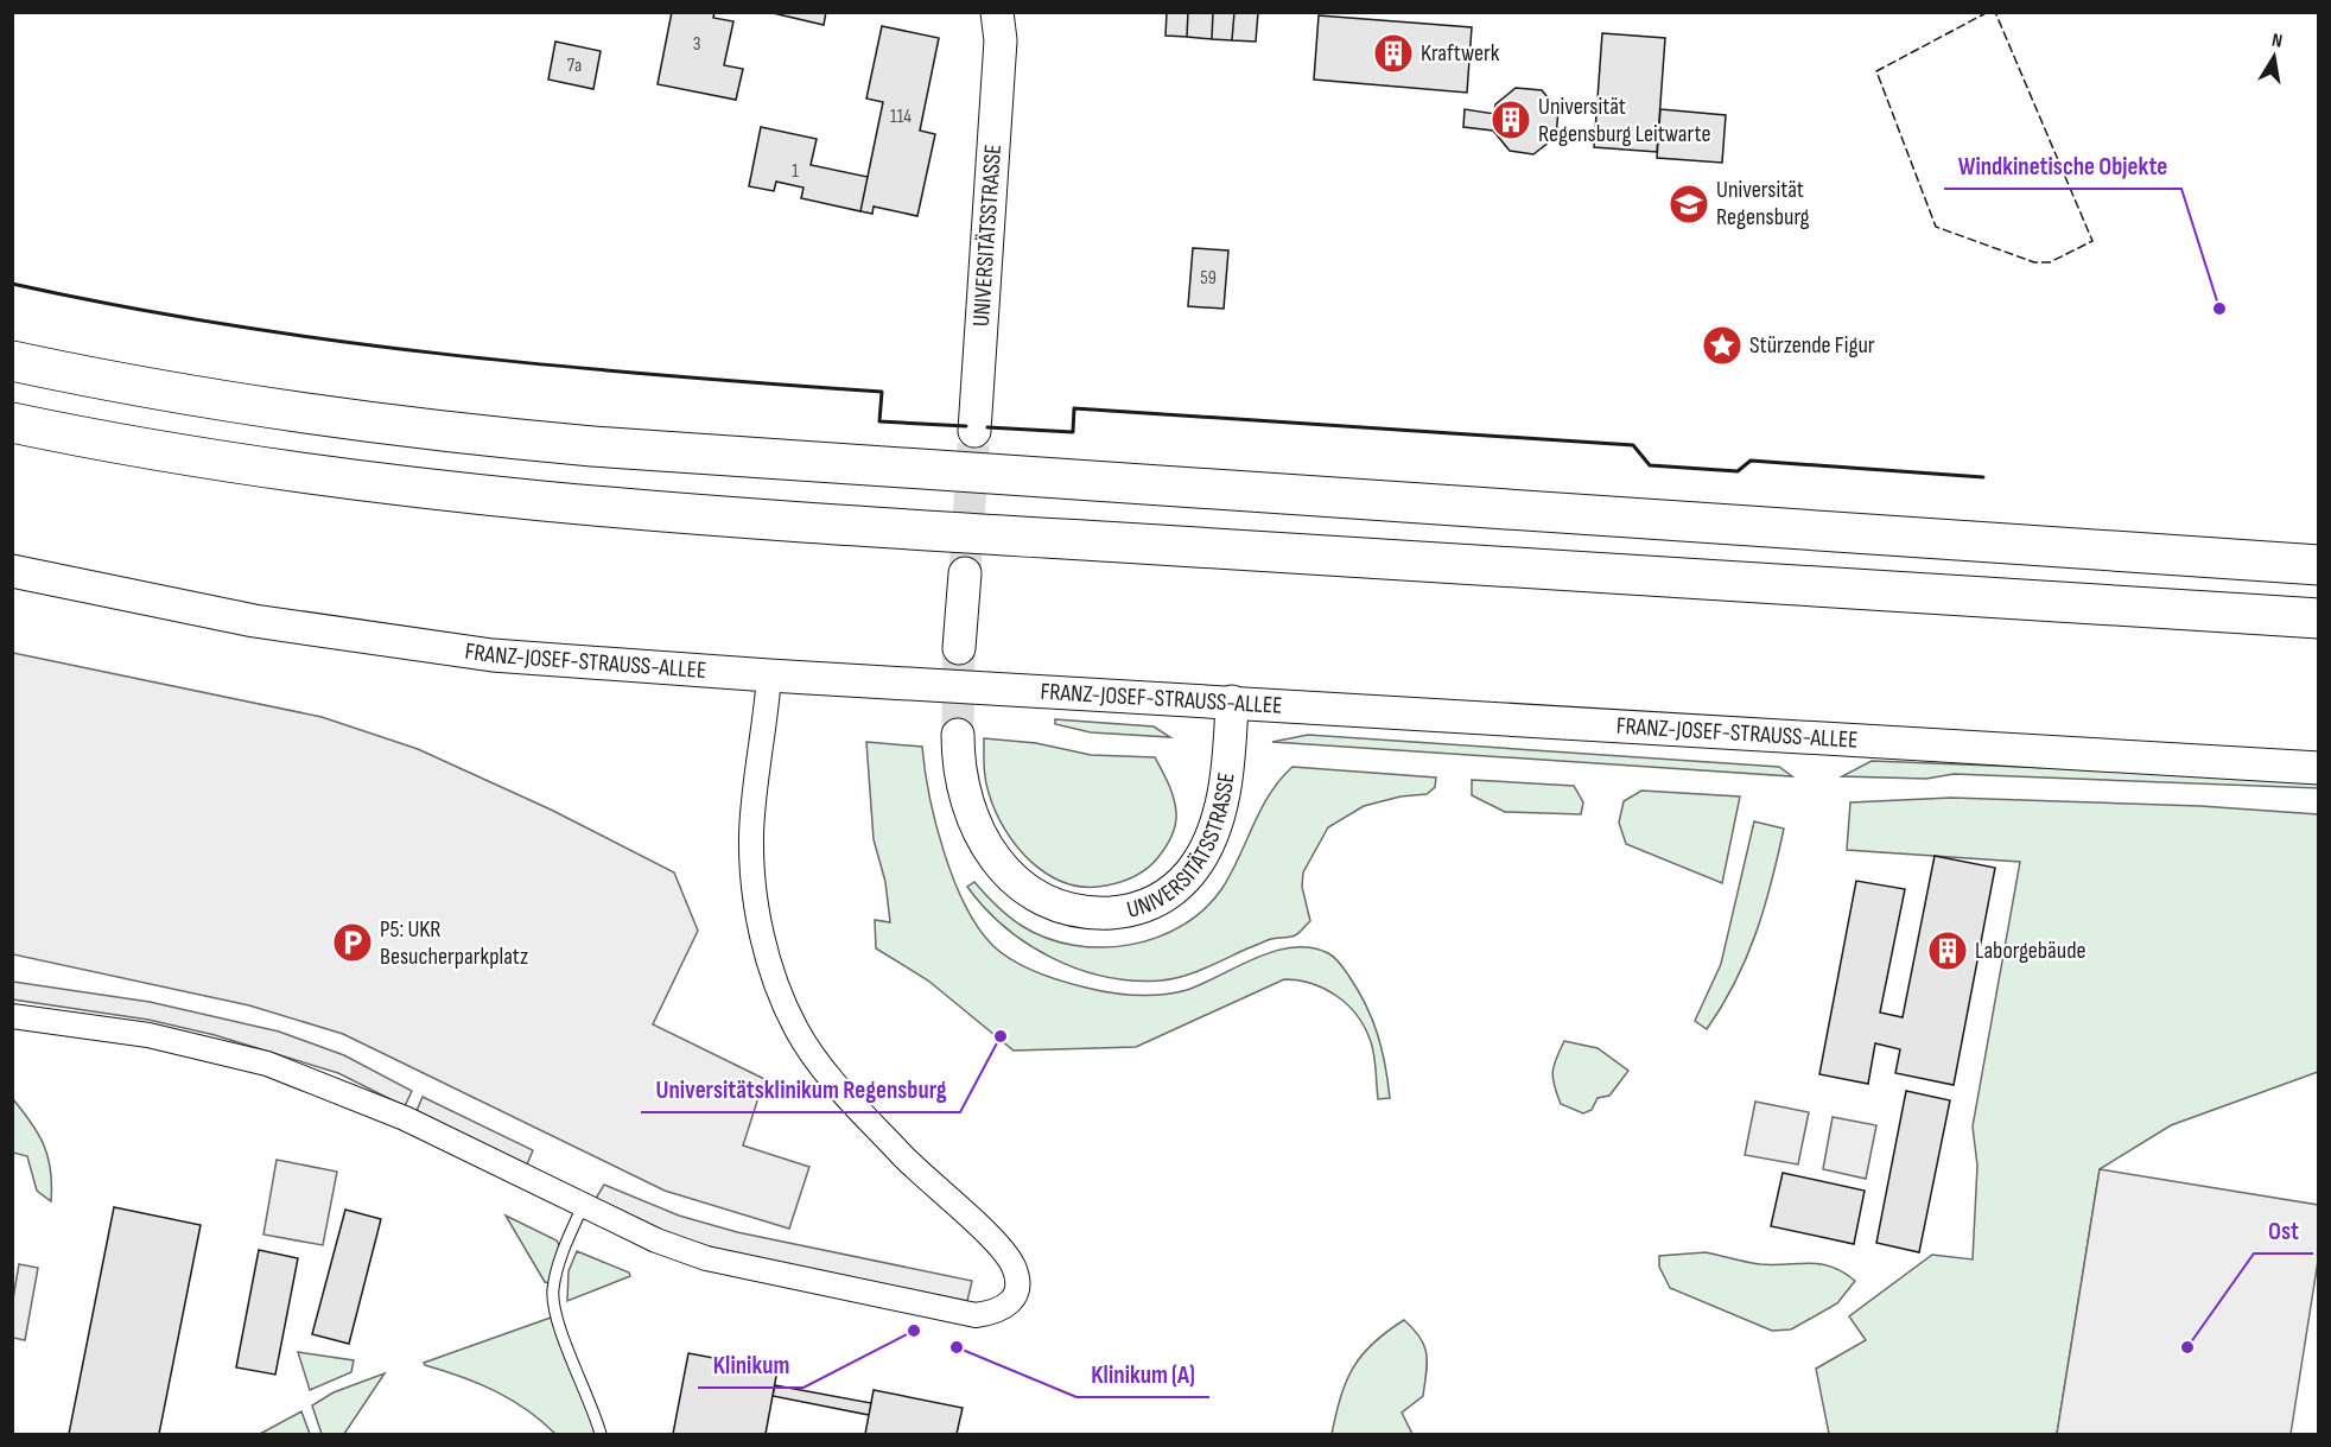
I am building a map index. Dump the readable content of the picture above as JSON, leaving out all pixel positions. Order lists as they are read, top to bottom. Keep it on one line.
{"streets":{"street":["UNIVERSITÄTSSTRASSE","FRANZ-JOSEF-STRAUSS-ALLEE"]},"crossings":[["UNIVERSITÄTSSTRASSE","FRANZ-JOSEF-STRAUSS-ALLEE"]],"places":{"building":["Kraftwerk","Universität Regensburg Leitwarte","Laborgebäude"],"school or university":["Universität Regensburg"],"other":["Windkinetische Objekte","Universitätsklinikum Regensburg","Klinikum","Klinikum (A)","Ost"],"place":["Stürzende Figur"],"parking":["P5: UKR Besucherparkplatz"]},"house_numbers":["3","7a","114","1","59"],"north":"top"}
